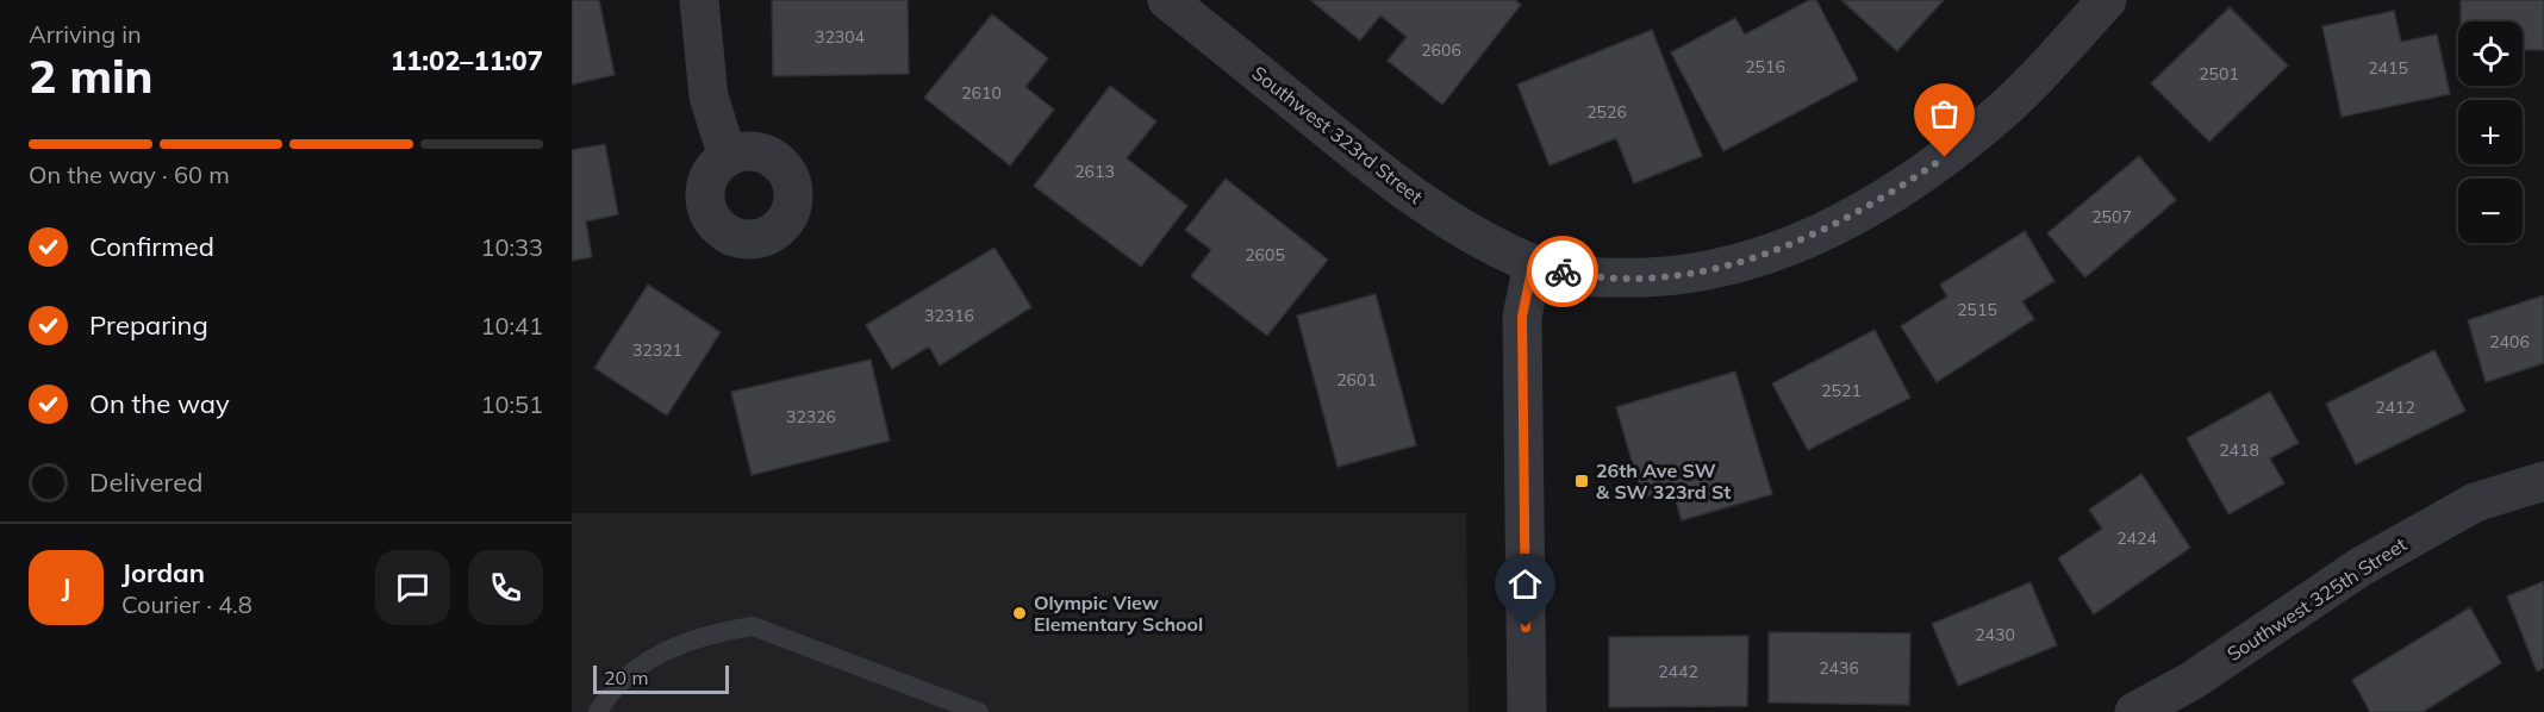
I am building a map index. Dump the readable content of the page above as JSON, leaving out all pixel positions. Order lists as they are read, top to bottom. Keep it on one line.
{"streets":{"street":["Southwest 323rd Street","Southwest 325th Street"]},"places":{"transit":["26th Ave SW & SW 323rd St"],"other":["Olympic View Elementary School"]},"house_numbers":["32304","2606","2516","2415","2501","2610","2526","2613","2507","2605","2515","32316","2406","32321","2601","2521","2412","32326","2418","2424","2430","2436","2442"],"scale_bar":"20 m","page":{"heading":["2 min","Arriving in","11:02–11:07"],"panel":["Jordan","Courier · 4.8"],"map_buttons":["+","−"],"bar":"On the way · 60 m","list":[["Confirmed","10:33"],["Preparing","10:41"],["On the way","10:51"],"Delivered"],"round":"J","scale":"20 m"}}
